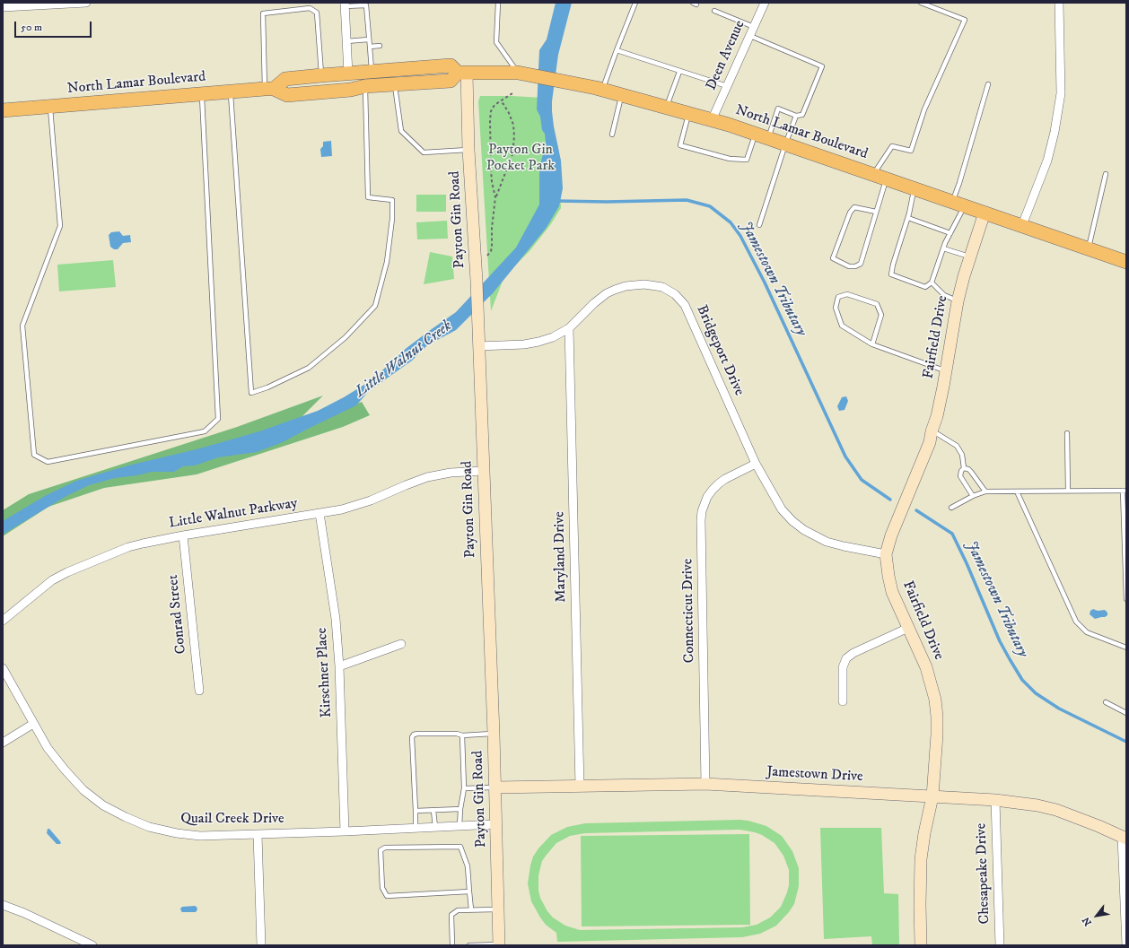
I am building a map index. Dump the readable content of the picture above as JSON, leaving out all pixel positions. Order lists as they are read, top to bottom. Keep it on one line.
{"streets":{"main road":["North Lamar Boulevard"],"street":["Deen Avenue","Payton Gin Road","Fairfield Drive","Bridgeport Drive","Little Walnut Parkway","Maryland Drive","Connecticut Drive","Conrad Street","Kirschner Place","Jamestown Drive","Quail Creek Drive","Chesapeake Drive"]},"crossings":[["Deen Avenue","North Lamar Boulevard"],["North Lamar Boulevard","Payton Gin Road"],["North Lamar Boulevard","Fairfield Drive"],["Payton Gin Road","Bridgeport Drive"],["Payton Gin Road","Little Walnut Parkway"],["Payton Gin Road","Jamestown Drive"],["Payton Gin Road","Quail Creek Drive"],["Fairfield Drive","Bridgeport Drive"],["Fairfield Drive","Jamestown Drive"],["Bridgeport Drive","Maryland Drive"],["Bridgeport Drive","Connecticut Drive"],["Little Walnut Parkway","Conrad Street"],["Little Walnut Parkway","Kirschner Place"],["Maryland Drive","Jamestown Drive"],["Connecticut Drive","Jamestown Drive"],["Kirschner Place","Quail Creek Drive"],["Jamestown Drive","Chesapeake Drive"]],"water":["Jamestown Tributary","Little Walnut Creek"],"parks":["Payton Gin Pocket Park"],"scale_bar":"50 m","north":"bottom left"}
